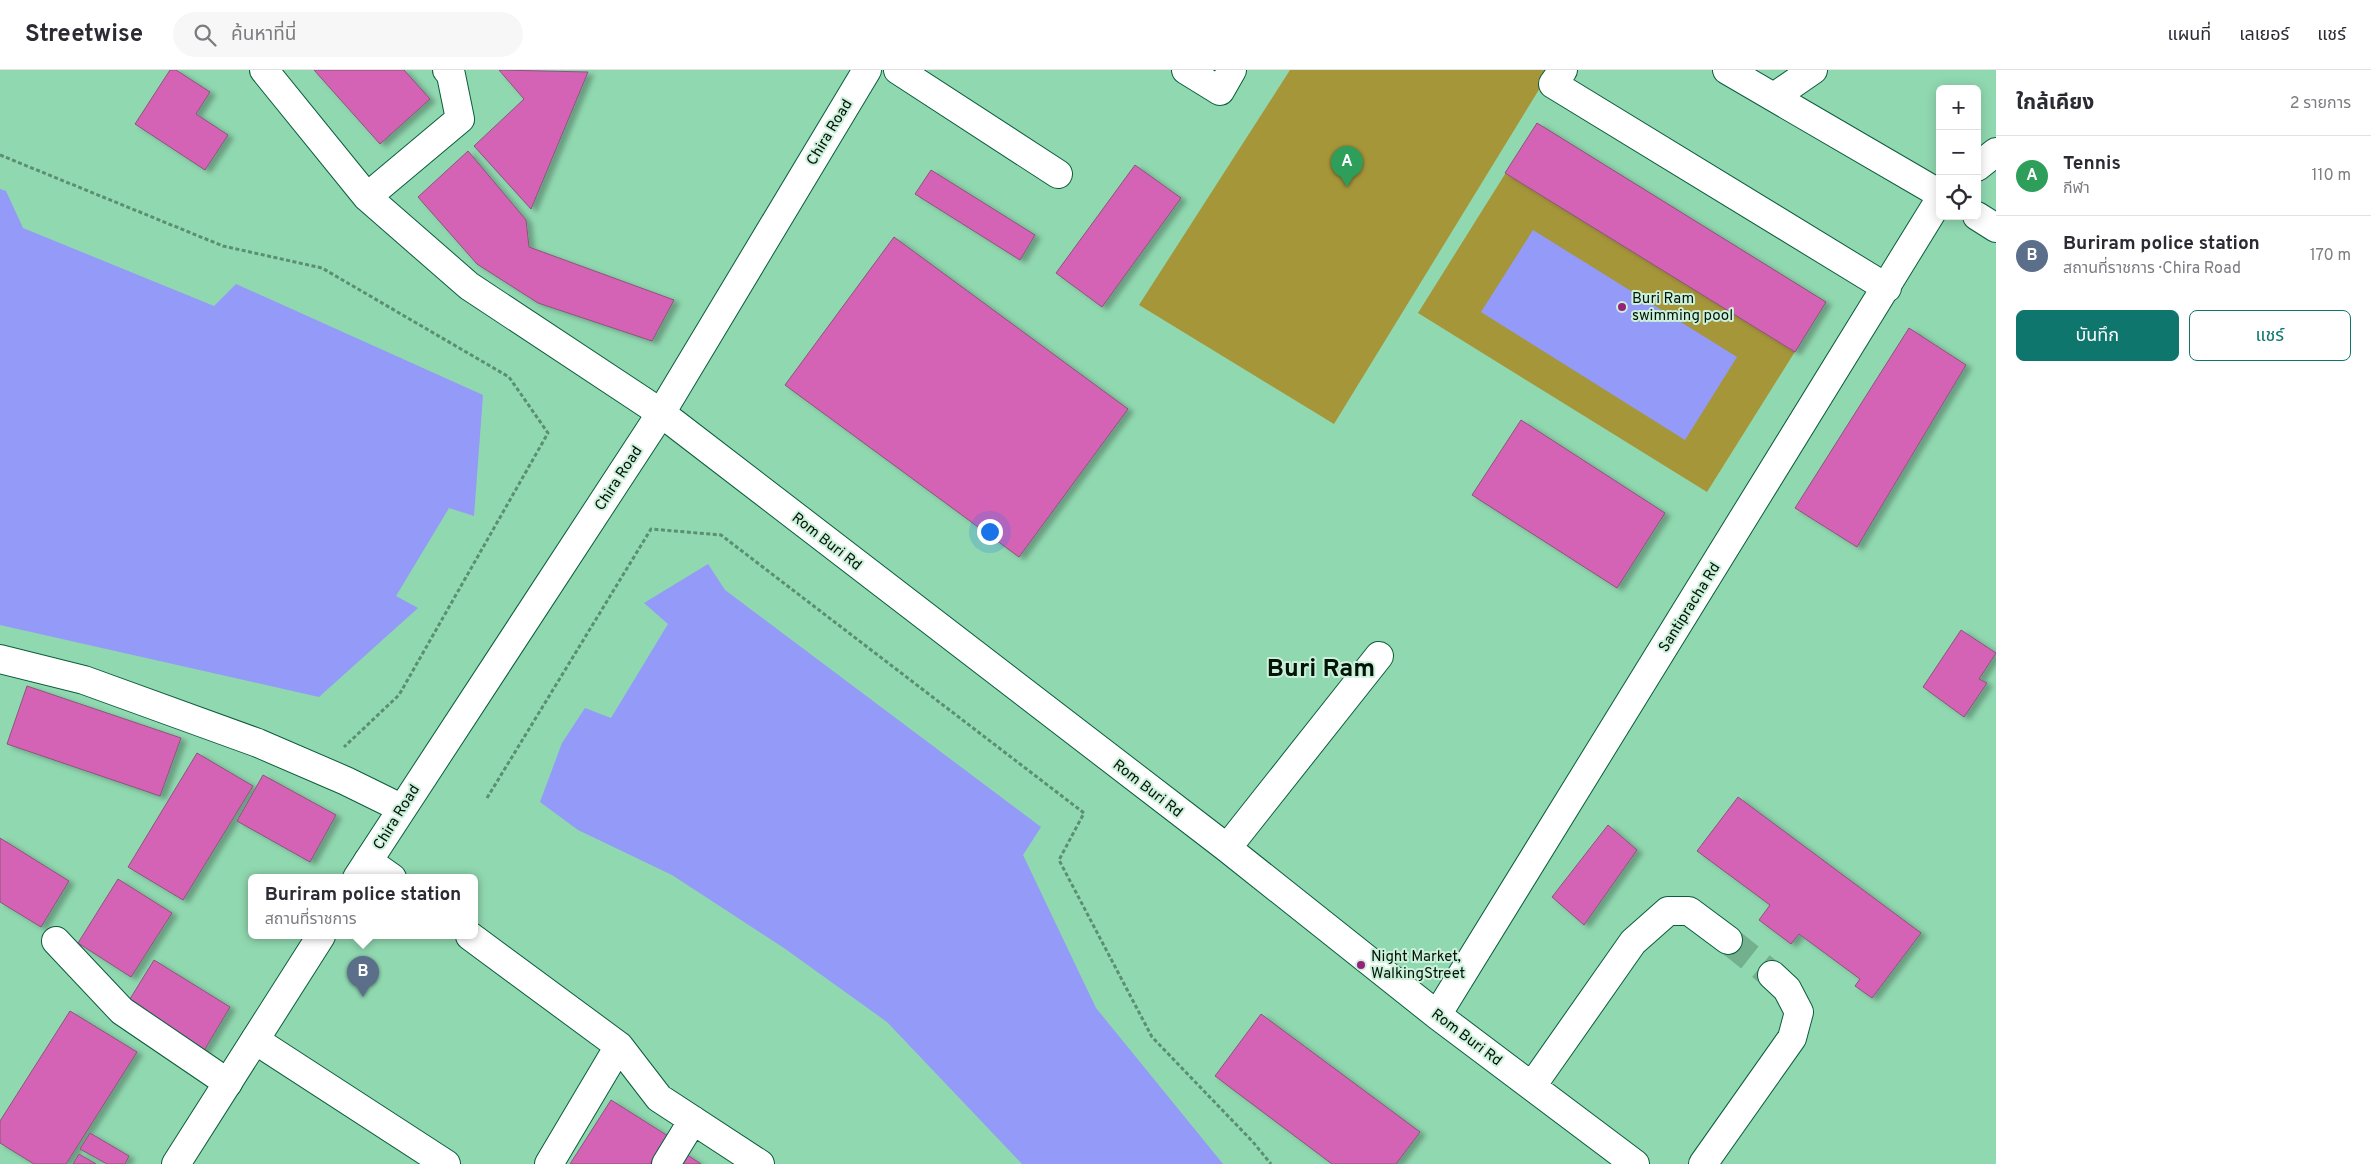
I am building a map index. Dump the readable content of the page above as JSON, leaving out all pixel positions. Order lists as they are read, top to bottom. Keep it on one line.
{"streets":{"street":["Chira Road","Rom Buri Rd","Santipracha Rd"]},"crossings":[["Chira Road","Rom Buri Rd"],["Rom Buri Rd","Santipracha Rd"]],"districts":["Buri Ram"],"places":["Buri Ram swimming pool","Night Market, WalkingStreet"],"page":{"header":"Streetwise","search":"ค้นหาที่นี่","nav":["แผนที่","เลเยอร์","แชร์"],"heading":["ใกล้เคียง","2 รายการ"],"map_buttons":["+","−"],"list":[{"mark":"A","name":"Tennis","note":"กีฬา","value":"110 m"},{"mark":"B","name":"Buriram police station","note":"สถานที่ราชการ · Chira Road","value":"170 m"}],"pins":["A","B"],"buttons":["บันทึก","แชร์"],"popup":["Buriram police station","สถานที่ราชการ"]}}
